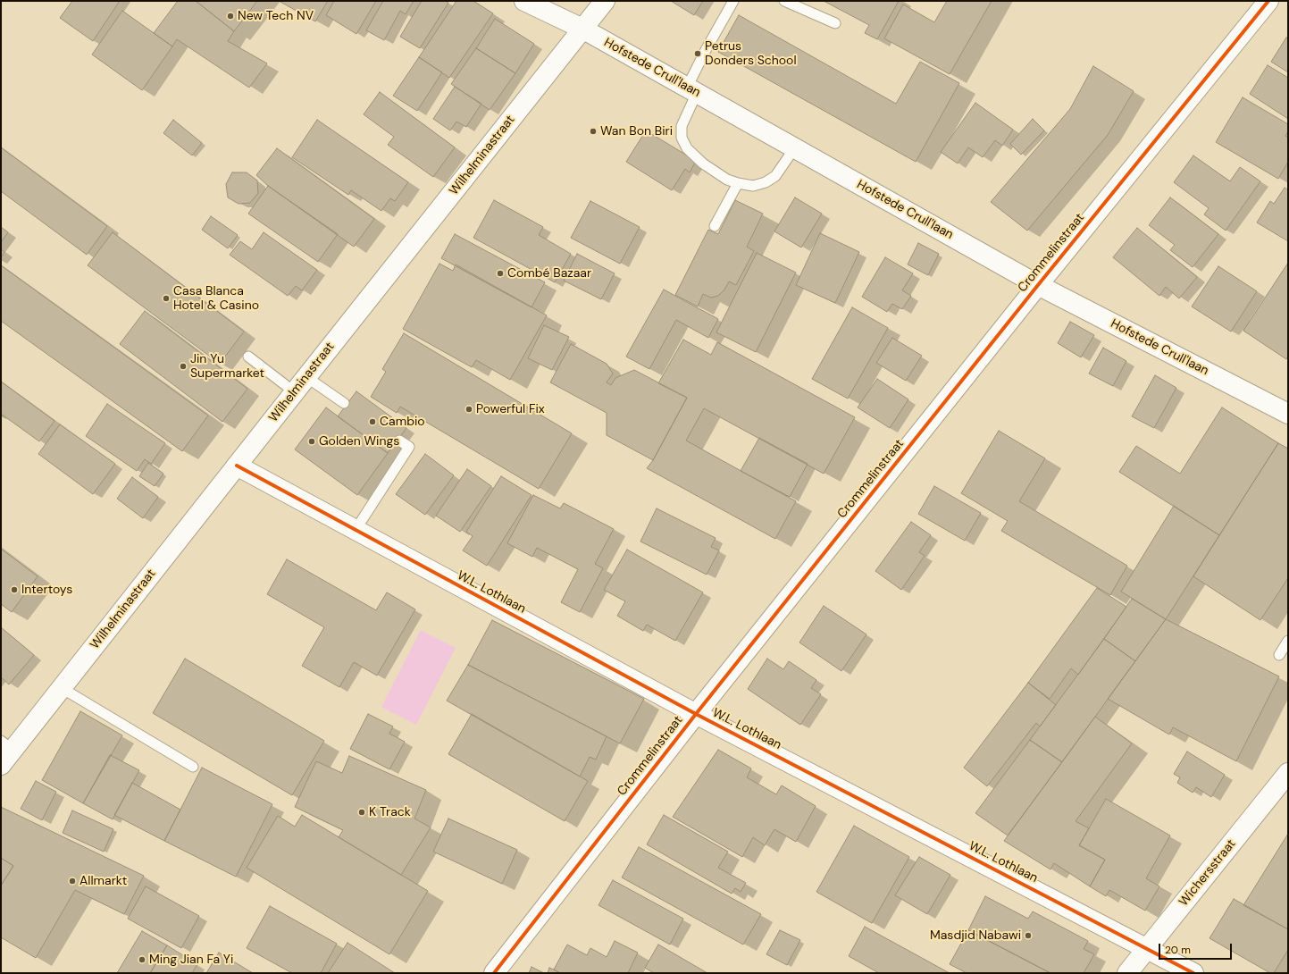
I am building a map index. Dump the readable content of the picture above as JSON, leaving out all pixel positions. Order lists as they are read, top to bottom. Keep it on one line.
{"streets":{"street":["Hofstede Crull'laan","Wilhelminastraat","Crommelinstraat","W.L. Lothlaan","Wichersstraat"]},"crossings":[["Hofstede Crull'laan","Wilhelminastraat"],["Hofstede Crull'laan","Crommelinstraat"],["Wilhelminastraat","W.L. Lothlaan"],["Crommelinstraat","W.L. Lothlaan"],["W.L. Lothlaan","Wichersstraat"]],"places":["New Tech NV","Petrus Donders School","Wan Bon Biri","Combé Bazaar","Casa Blanca Hotel & Casino","Jin Yu Supermarket","Powerful Fix","Cambio","Golden Wings","Intertoys","K Track","Allmarkt","Masdjid Nabawi","Ming Jian Fa Yi"],"scale_bar":"20 m"}
